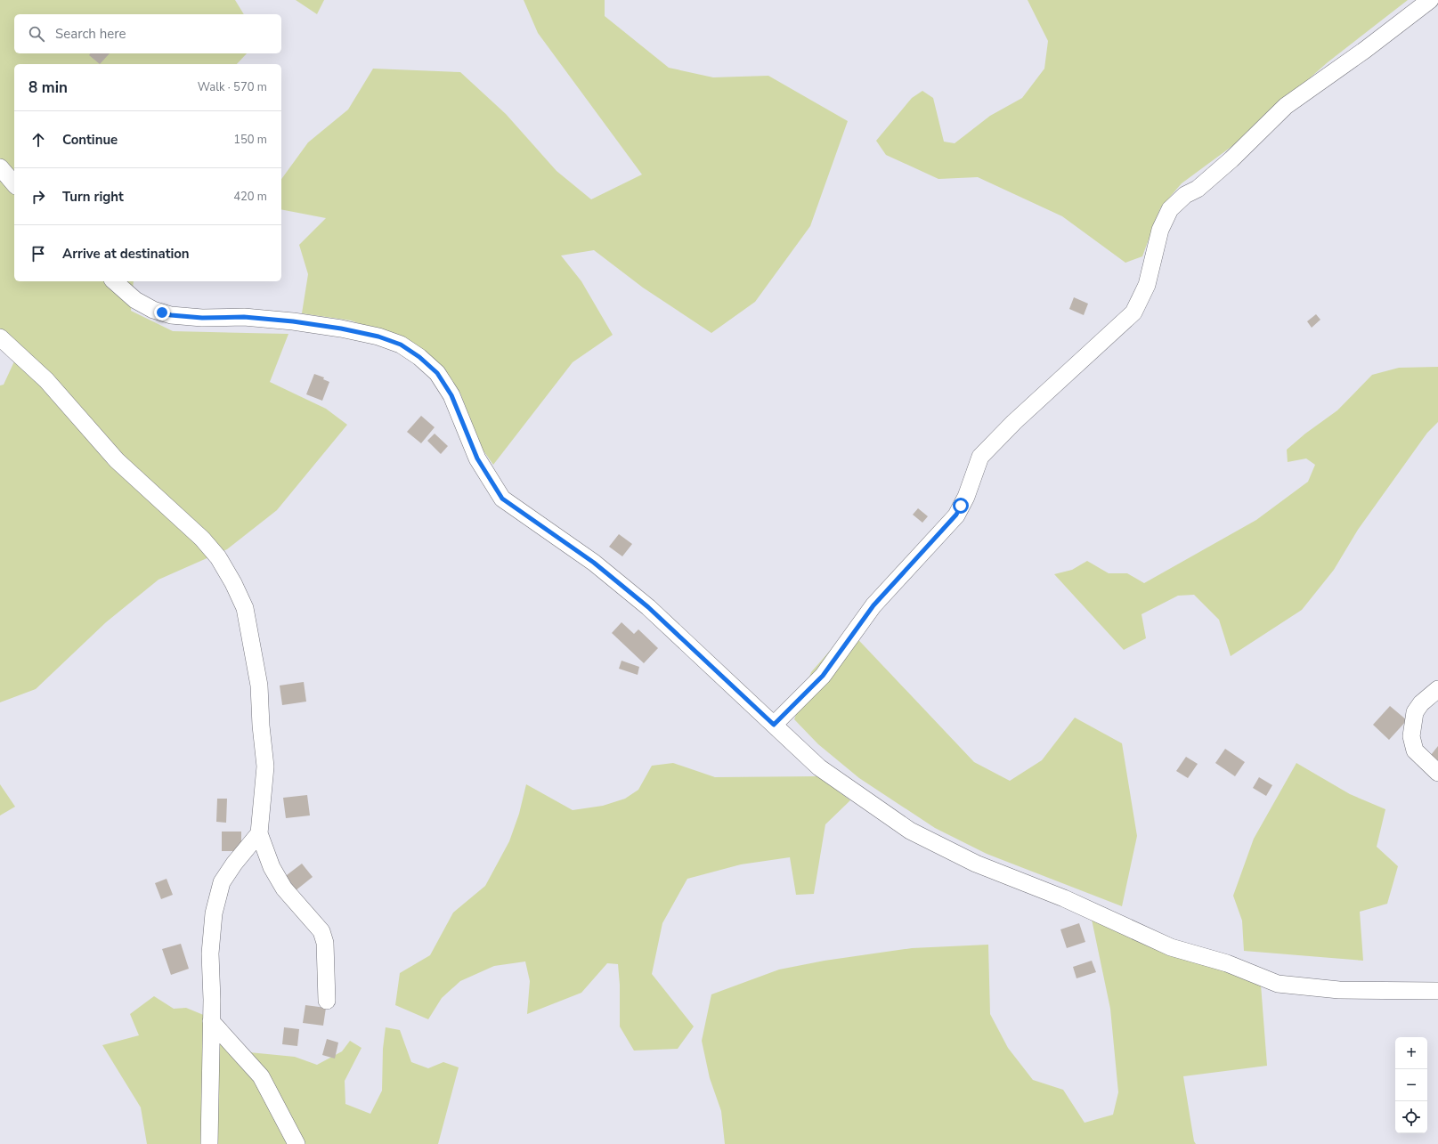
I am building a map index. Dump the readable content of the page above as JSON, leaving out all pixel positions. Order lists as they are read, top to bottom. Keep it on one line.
{"page":{"search":"Search here","heading":["8 min","Walk · 570 m"],"list":[["Continue","150 m"],["Turn right","420 m"],"Arrive at destination"],"map_buttons":["+","−"]}}
